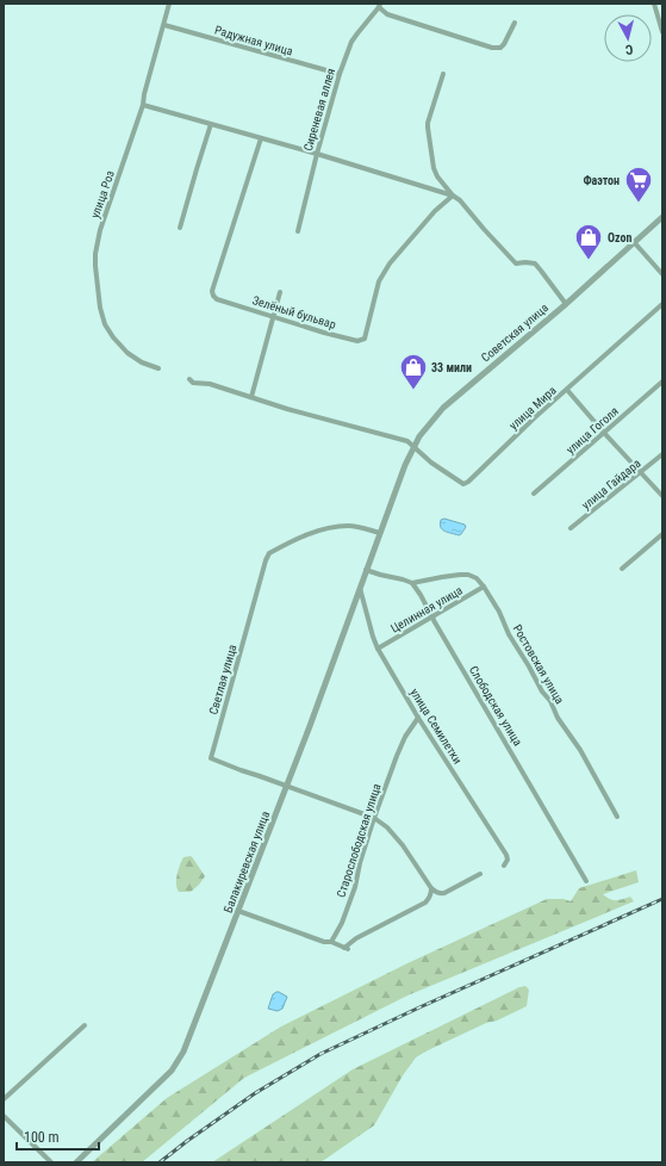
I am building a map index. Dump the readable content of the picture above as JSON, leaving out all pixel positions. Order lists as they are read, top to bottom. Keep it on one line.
{"streets":{"street":["Радужная улица","Сиреневая аллея","улица Роз","Зелёный бульвар","Советская улица","улица Мира","улица Гоголя","улица Гайдара","Целинная улица","Ростовская улица","Светлая улица","Слободская улица","улица Семилетки","Старослободская улица","Балакиревская улица"]},"crossings":[["Радужная улица","Сиреневая аллея"],["Радужная улица","улица Роз"],["Советская улица","улица Мира"],["Советская улица","Светлая улица"],["Советская улица","Балакиревская улица"],["Целинная улица","Ростовская улица"],["Целинная улица","Слободская улица"],["Целинная улица","улица Семилетки"],["Ростовская улица","Слободская улица"],["Светлая улица","Старослободская улица"],["Светлая улица","Балакиревская улица"],["улица Семилетки","Старослободская улица"],["улица Семилетки","Балакиревская улица"]],"places":{"supermarket":["Фаэтон"],"shop":["Ozon","33 мили"]},"scale_bar":"100 m","north":"bottom"}
